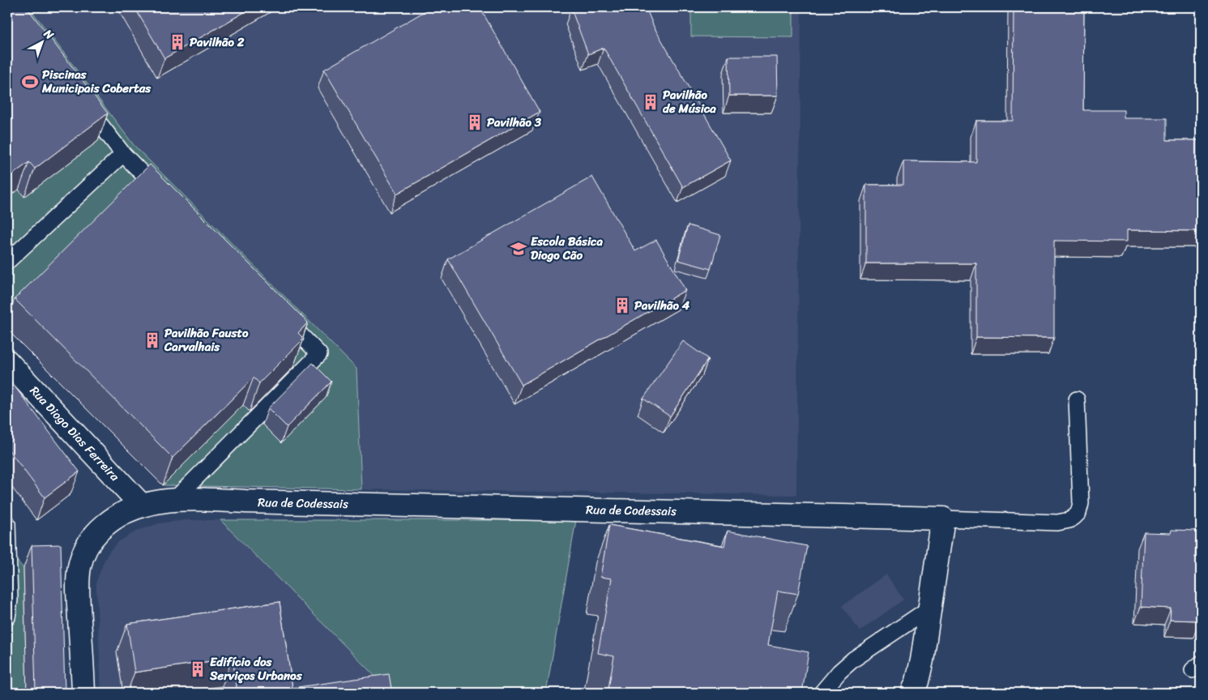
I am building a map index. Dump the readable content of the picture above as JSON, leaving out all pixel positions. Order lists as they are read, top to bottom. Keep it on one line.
{"streets":{"street":["Rua Diogo Dias Ferreira","Rua de Codessais"]},"crossings":[["Rua Diogo Dias Ferreira","Rua de Codessais"]],"places":{"building":["Pavilhão 2","Pavilhão de Música","Pavilhão 3","Pavilhão 4","Pavilhão Fausto Carvalhais","Edifício dos Serviços Urbanos"],"sports":["Piscinas Municipais Cobertas"],"school or university":["Escola Básica Diogo Cão"]},"north":"top right"}
